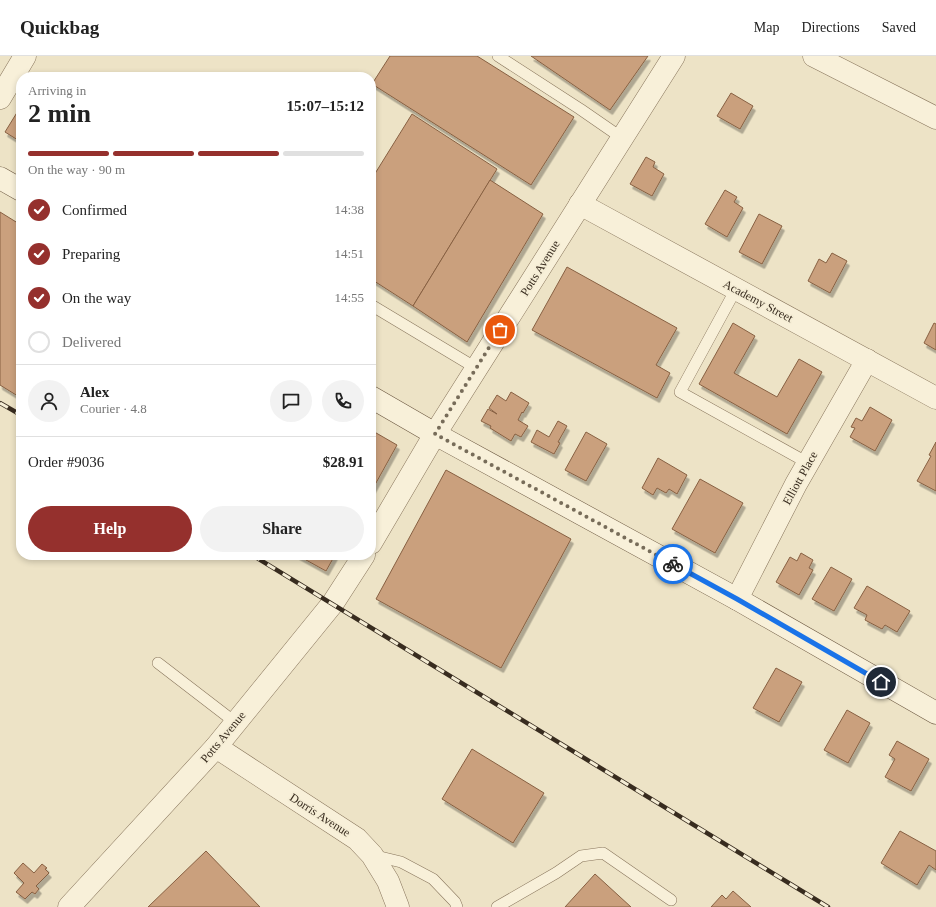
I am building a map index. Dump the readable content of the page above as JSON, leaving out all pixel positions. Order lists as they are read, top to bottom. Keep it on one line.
{"streets":{"street":["Potts Avenue","Academy Street","Elliott Place","Dorris Avenue"]},"crossings":[["Potts Avenue","Academy Street"],["Potts Avenue","Dorris Avenue"],["Academy Street","Elliott Place"]],"page":{"header":"Quickbag","nav":["Map","Directions","Saved"],"heading":["2 min","Arriving in","15:07–15:12"],"panel":["Alex","Courier · 4.8","Order #9036","$28.91"],"bar":"On the way · 90 m","list":[["Confirmed","14:38"],["Preparing","14:51"],["On the way","14:55"],"Delivered"],"buttons":["Help","Share"]}}
